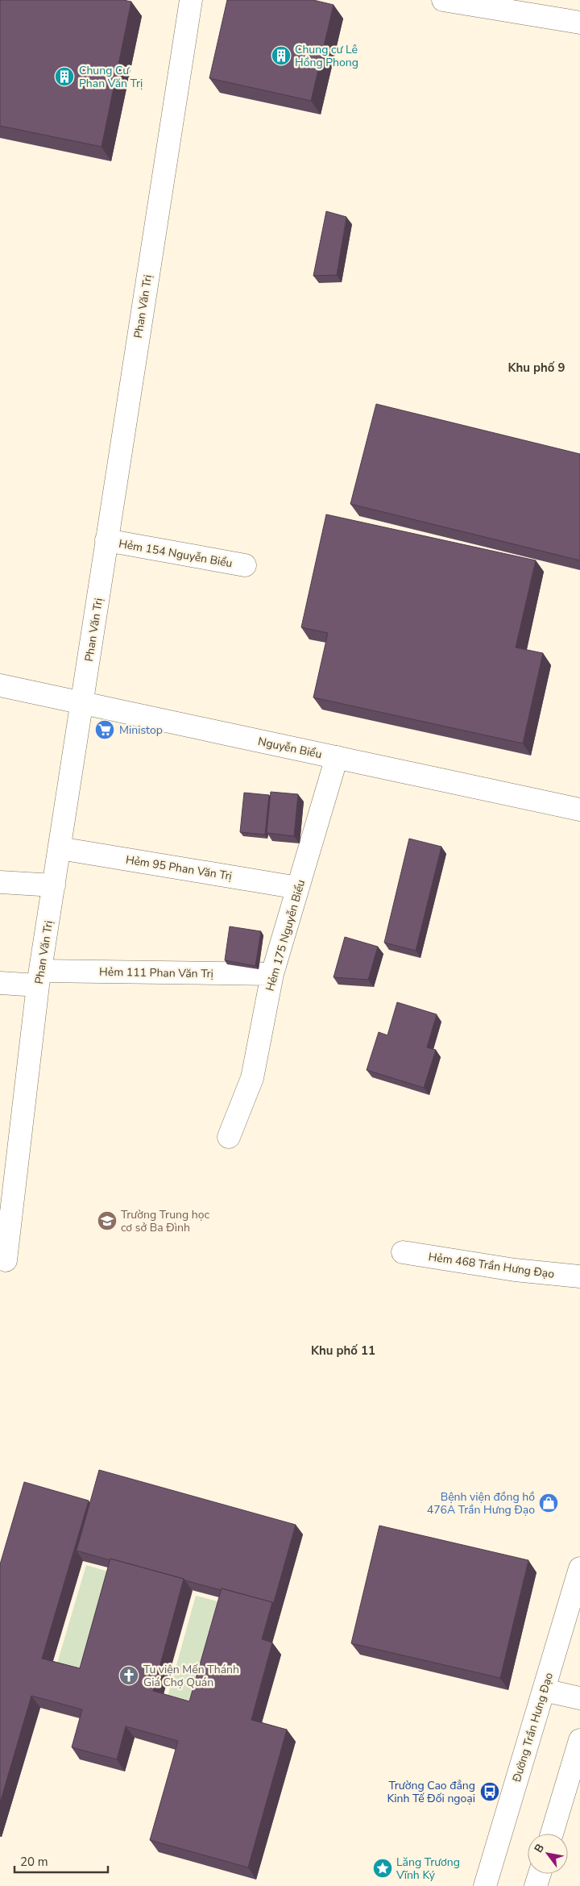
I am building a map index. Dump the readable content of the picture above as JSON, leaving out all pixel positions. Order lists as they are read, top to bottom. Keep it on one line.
{"streets":{"street":["Phan Văn Trị","Hẻm 154 Nguyễn Biểu","Nguyễn Biểu","Hẻm 95 Phan Văn Trị","Hẻm 175 Nguyễn Biểu","Hẻm 111 Phan Văn Trị","Hẻm 468 Trần Hưng Ðạo","Đường Trần Hưng Đạo"]},"crossings":[["Phan Văn Trị","Hẻm 154 Nguyễn Biểu"],["Phan Văn Trị","Nguyễn Biểu"],["Phan Văn Trị","Hẻm 95 Phan Văn Trị"],["Phan Văn Trị","Hẻm 111 Phan Văn Trị"],["Nguyễn Biểu","Hẻm 175 Nguyễn Biểu"],["Hẻm 95 Phan Văn Trị","Hẻm 175 Nguyễn Biểu"],["Hẻm 175 Nguyễn Biểu","Hẻm 111 Phan Văn Trị"]],"districts":["Khu phố 9","Khu phố 11"],"places":{"building":["Chung cư Lê Hồng Phong","Chung Cư Phan Văn Trị"],"supermarket":["Ministop"],"school or university":["Trường Trung học cơ sở Ba Đình"],"shop":["Bệnh viện đồng hồ 476A Trần Hưng Đạo"],"church":["Tu viện Mến Thánh Giá Chợ Quán"],"bus stop":["Trường Cao đẳng Kinh Tế Đối ngoại"],"place":["Lăng Trương Vĩnh Ký"]},"scale_bar":"20 m","north":"top left"}
